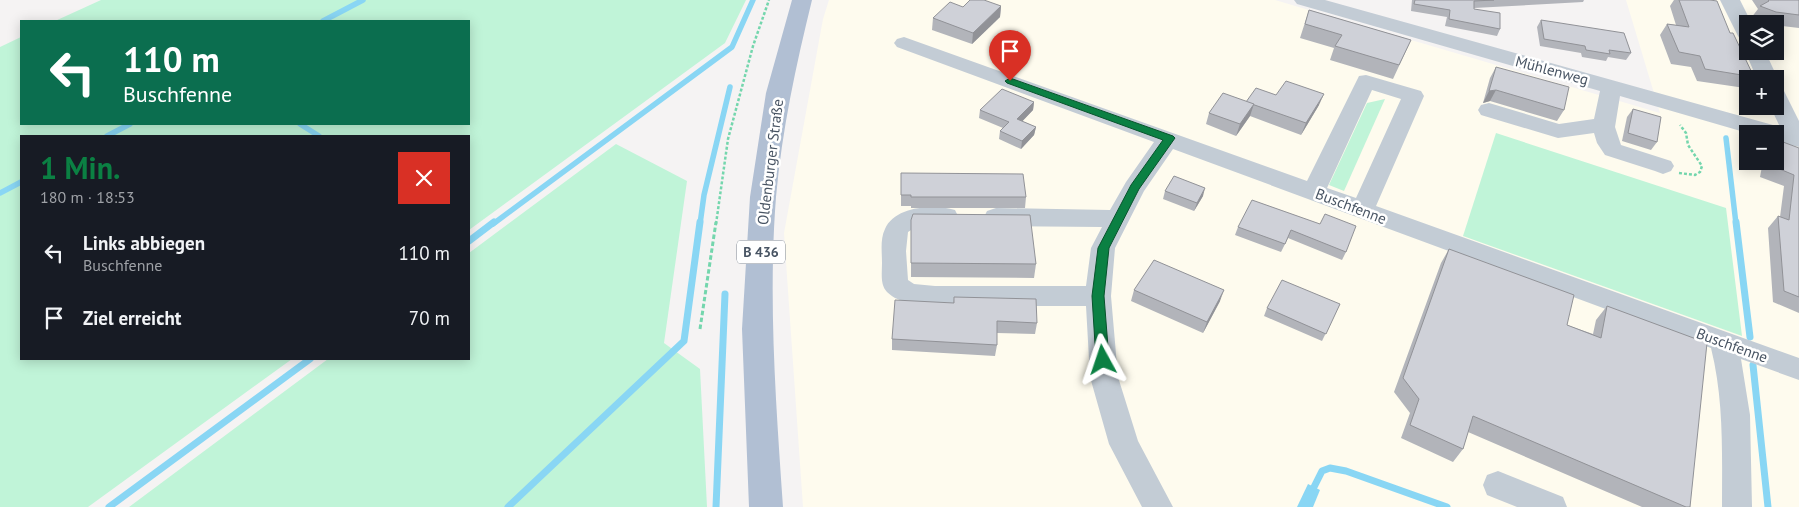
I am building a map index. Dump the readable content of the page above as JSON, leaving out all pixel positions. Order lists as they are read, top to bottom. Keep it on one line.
{"streets":{"main road":["Oldenburger Straße","B 436"],"street":["Mühlenweg","Buschfenne"]},"page":{"map_buttons":["+","−"],"turn":["110 m","Buschfenne"],"heading":["1 Min.","180 m · 18:53"],"list":[{"name":"Links abbiegen","note":"Buschfenne","value":"110 m"},{"name":"Ziel erreicht","value":"70 m"}]}}
